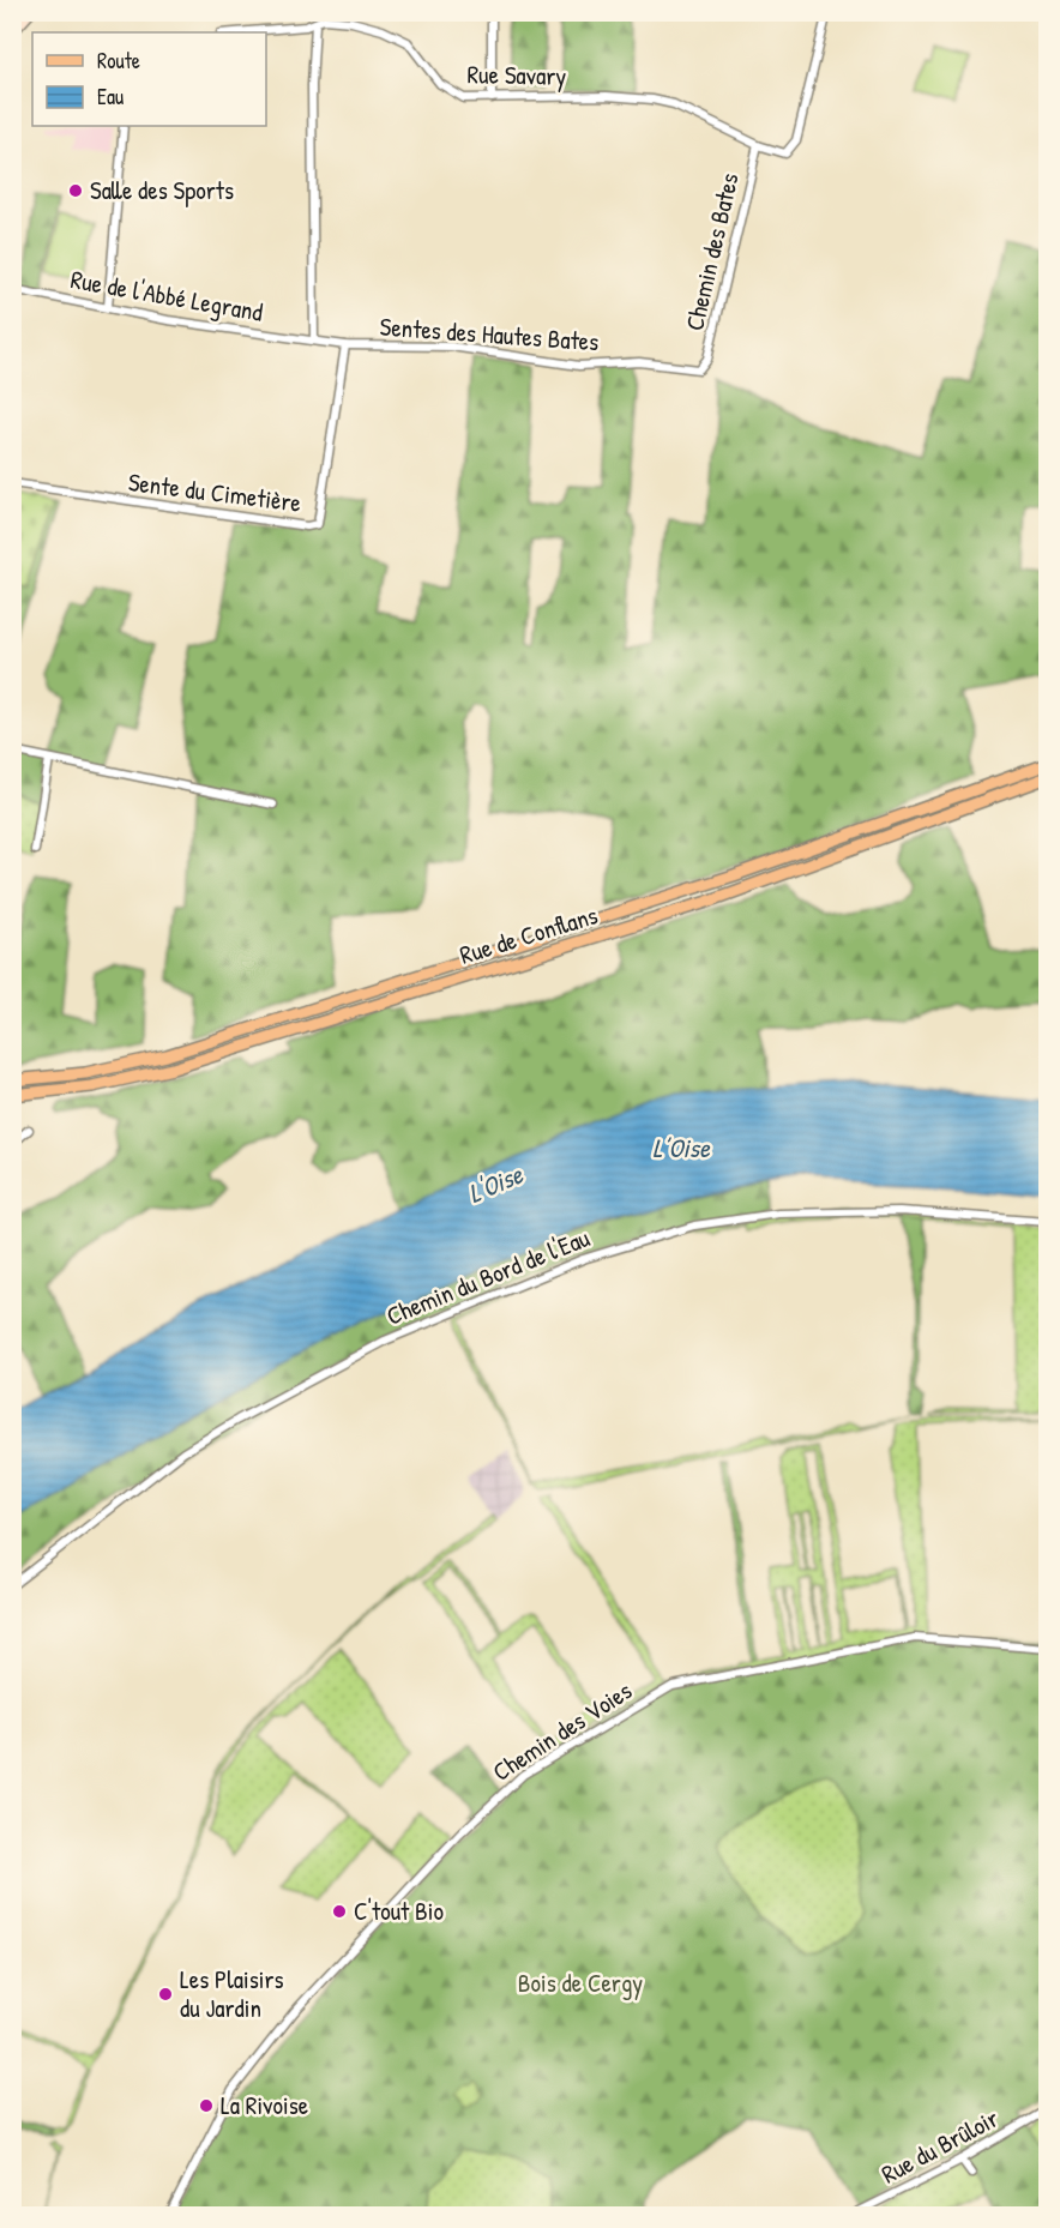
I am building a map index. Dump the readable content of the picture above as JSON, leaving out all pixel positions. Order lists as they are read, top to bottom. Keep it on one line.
{"streets":{"main road":["Rue de Conflans"],"street":["Rue Savary","Chemin des Bates","Rue de l'Abbé Legrand","Sentes des Hautes Bates","Sente du Cimetière","Chemin du Bord de l'Eau","Chemin des Voies","Rue du Brûloir"]},"crossings":[["Rue Savary","Chemin des Bates"],["Chemin des Bates","Sentes des Hautes Bates"],["Rue de l'Abbé Legrand","Sentes des Hautes Bates"],["Sentes des Hautes Bates","Sente du Cimetière"]],"water":["L’Oise","L'Oise"],"parks":["Bois de Cergy"],"places":["Salle des Sports","C'tout Bio","Les Plaisirs du Jardin","La Rivoise"],"legend":["Route","Eau"]}
